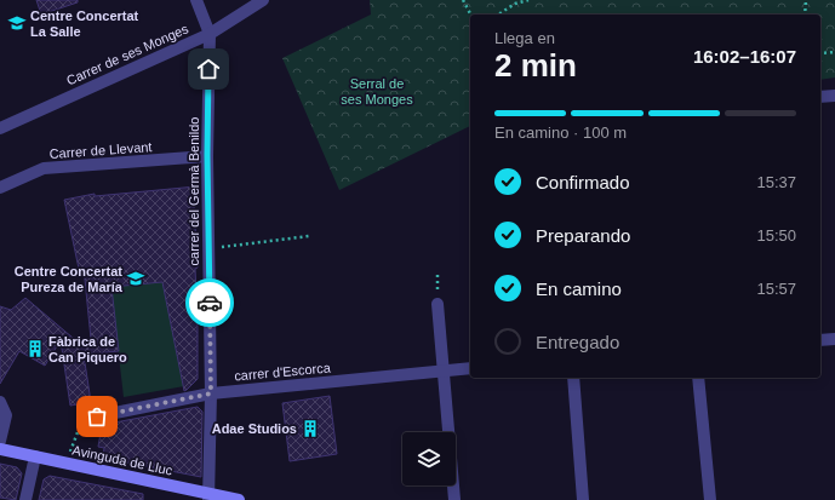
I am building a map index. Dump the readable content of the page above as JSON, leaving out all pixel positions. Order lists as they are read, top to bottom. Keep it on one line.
{"streets":{"main road":["Avinguda de Lluc"],"street":["Carrer de ses Monges","Carrer de Llevant","carrer del Germà Benildo","carrer d'Escorca"]},"crossings":[["Carrer de ses Monges","carrer del Germà Benildo"],["Carrer de Llevant","carrer del Germà Benildo"],["carrer del Germà Benildo","carrer d'Escorca"],["carrer del Germà Benildo","Avinguda de Lluc"]],"parks":["Serral de ses Monges"],"places":{"school or university":["Centre Concertat La Salle","Centre Concertat Pureza de María"],"building":["Fàbrica de Can Piquero","Adae Studios"]},"page":{"heading":["2 min","Llega en","16:02–16:07"],"bar":"En camino · 100 m","list":[["Confirmado","15:37"],["Preparando","15:50"],["En camino","15:57"],"Entregado"]}}
